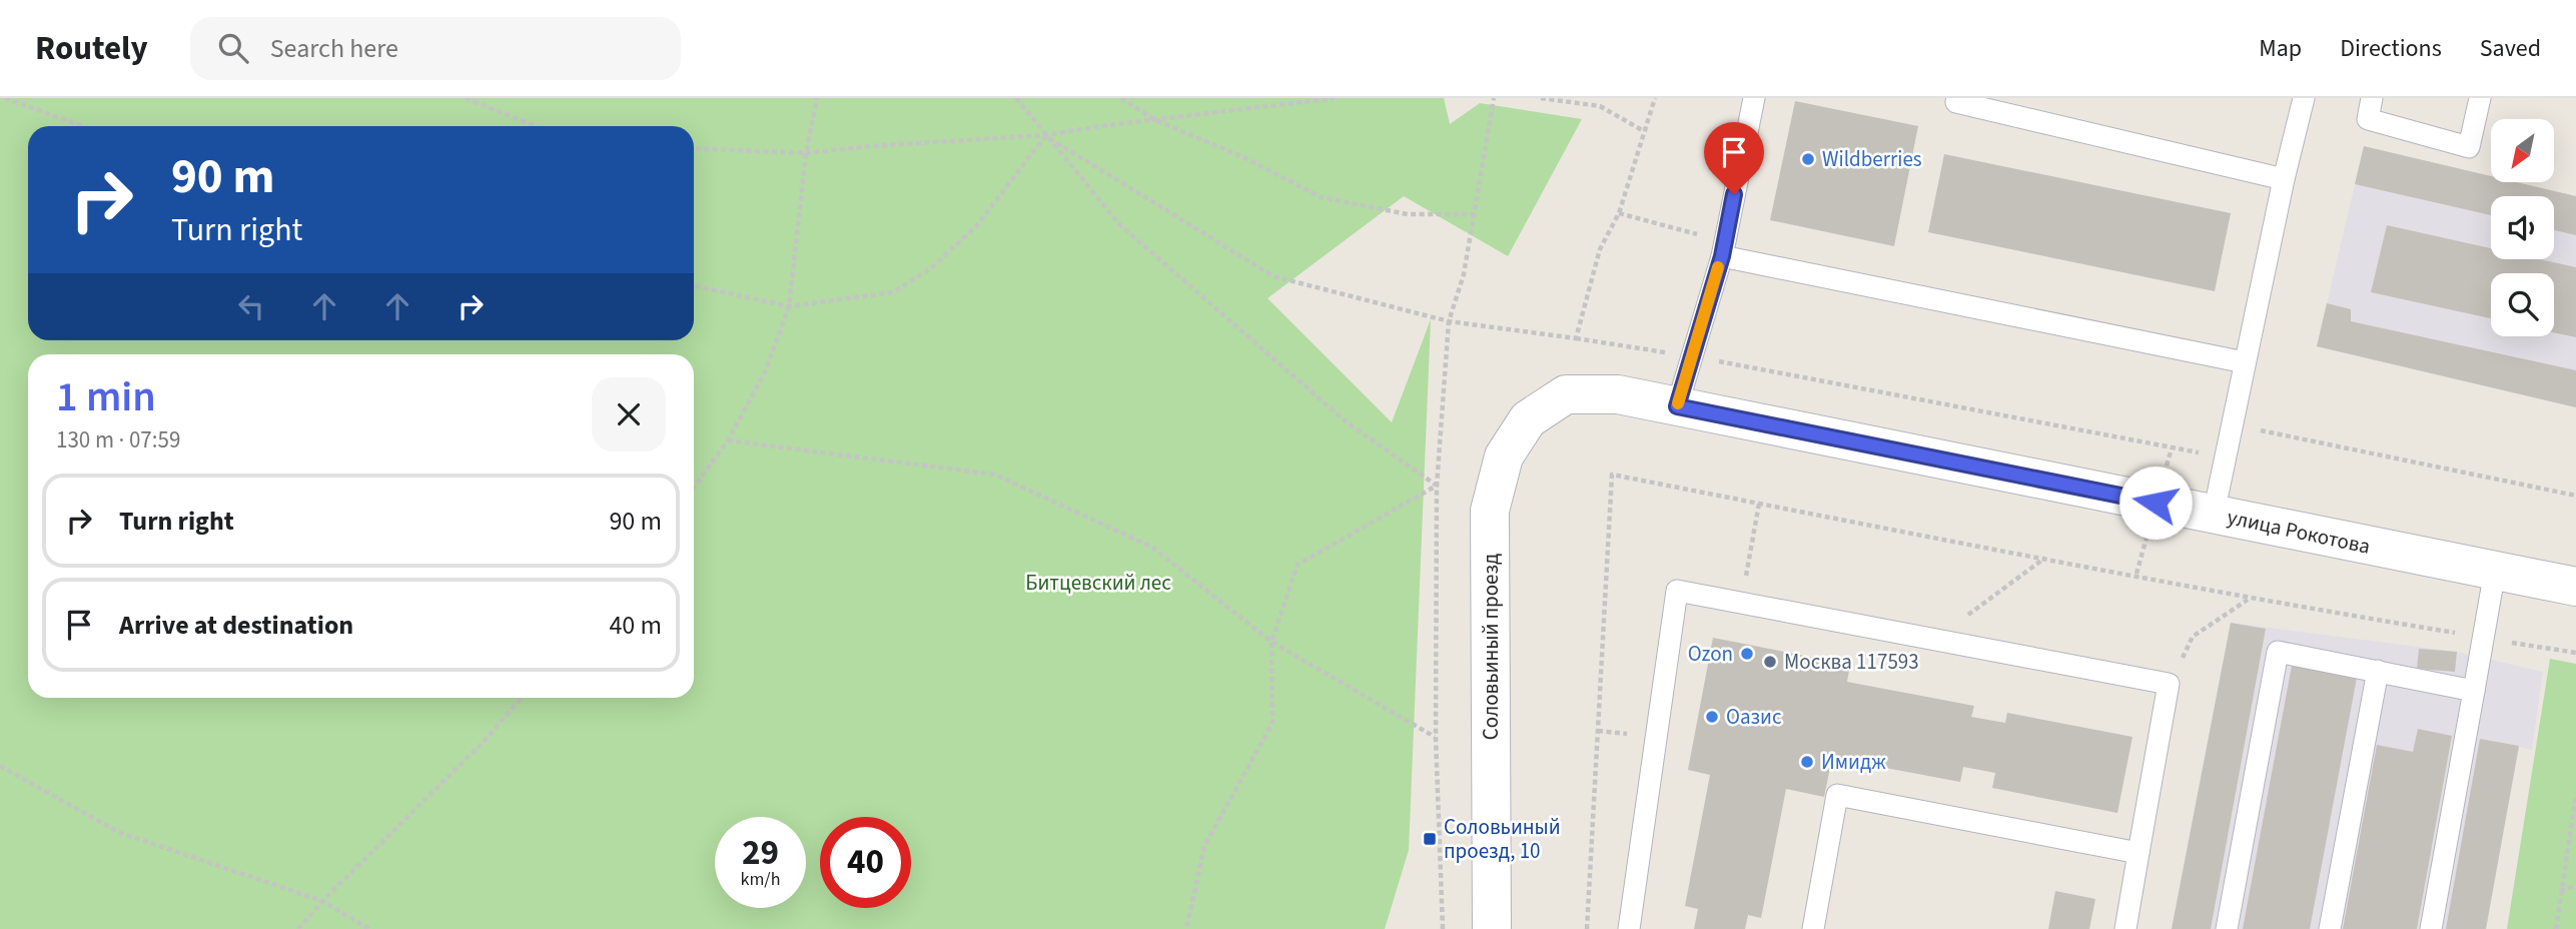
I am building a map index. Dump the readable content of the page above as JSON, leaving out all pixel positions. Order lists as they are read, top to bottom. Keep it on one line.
{"streets":{"street":["улица Рокотова","Соловьиный проезд"]},"crossings":[["улица Рокотова","Соловьиный проезд"]],"parks":["Битцевский лес"],"places":{"other":["Wildberries","Ozon","Москва 117593","Оазис","Имидж"],"transit":["Соловьиный проезд, 10"]},"north":"bottom left","page":{"header":"Routely","search":"Search here","nav":["Map","Directions","Saved"],"turn":["90 m","Turn right"],"heading":["1 min","130 m · 07:59"],"list":[{"name":"Turn right","value":"90 m"},{"name":"Arrive at destination","value":"40 m"}],"speed":"29 km/h","limit":"40"}}
